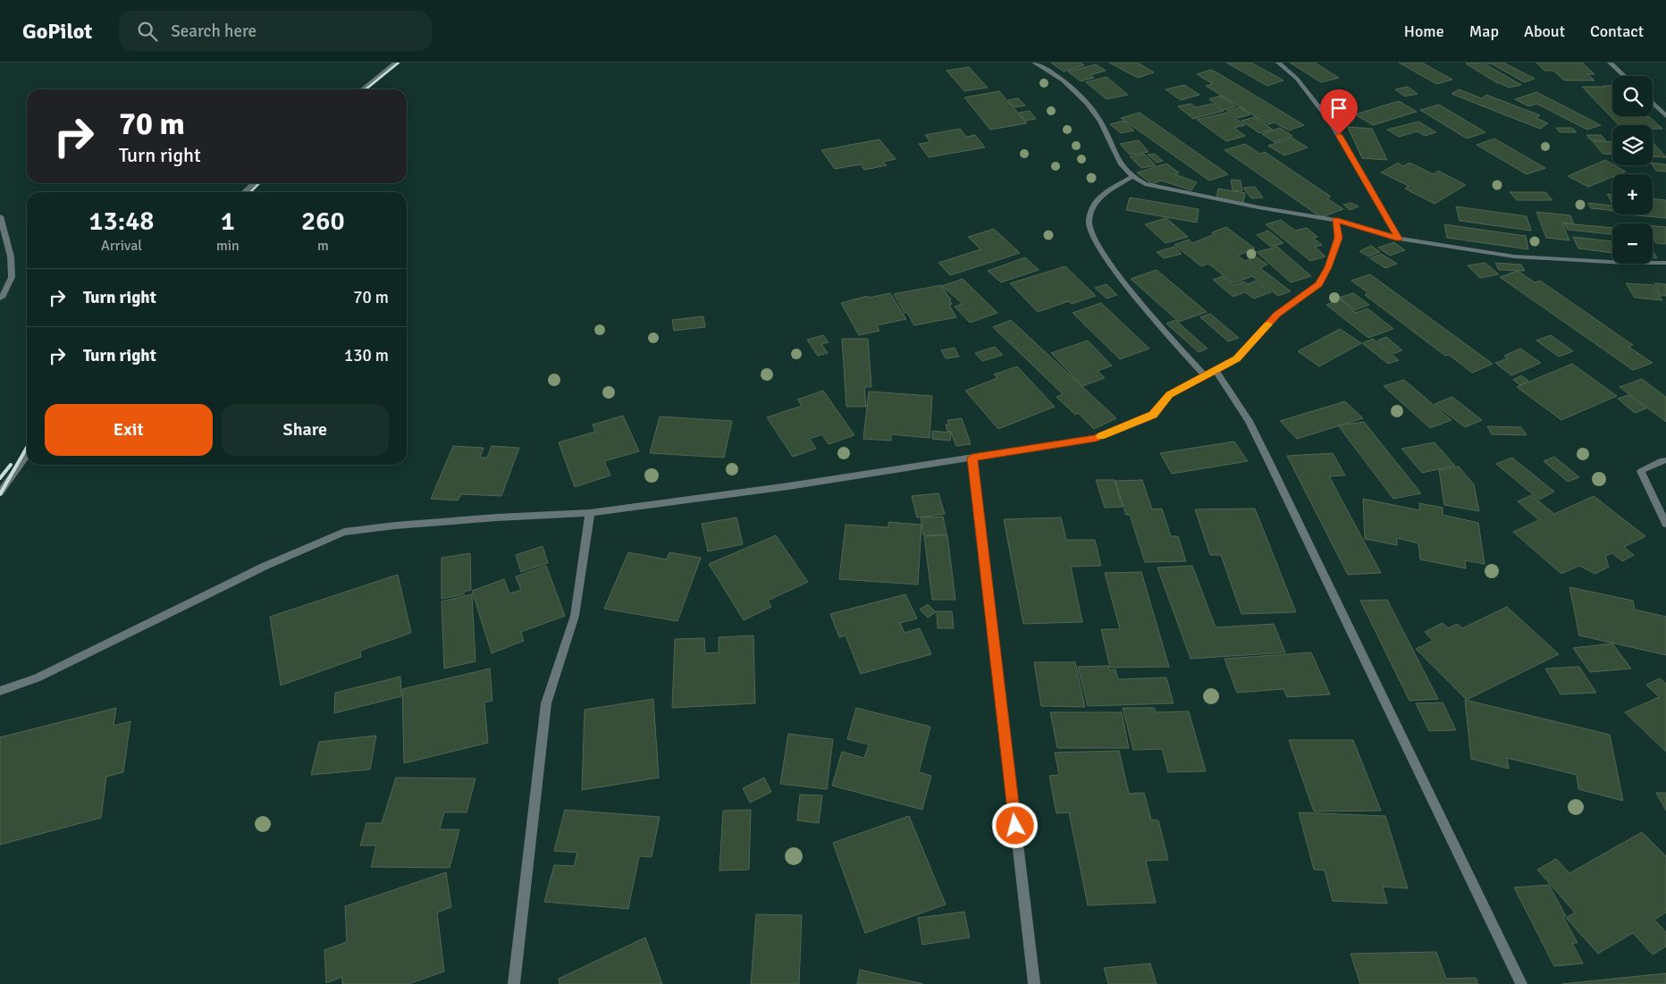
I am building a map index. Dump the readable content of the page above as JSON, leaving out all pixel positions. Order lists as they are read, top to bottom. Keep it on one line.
{"page":{"header":"GoPilot","search":"Search here","nav":["Home","Map","About","Contact"],"map_buttons":["+","−"],"turn":["70 m","Turn right"],"eta":["13:48","Arrival","1","min","260","m"],"list":[{"name":"Turn right","value":"70 m"},{"name":"Turn right","value":"130 m"}],"buttons":["Exit","Share"]}}
